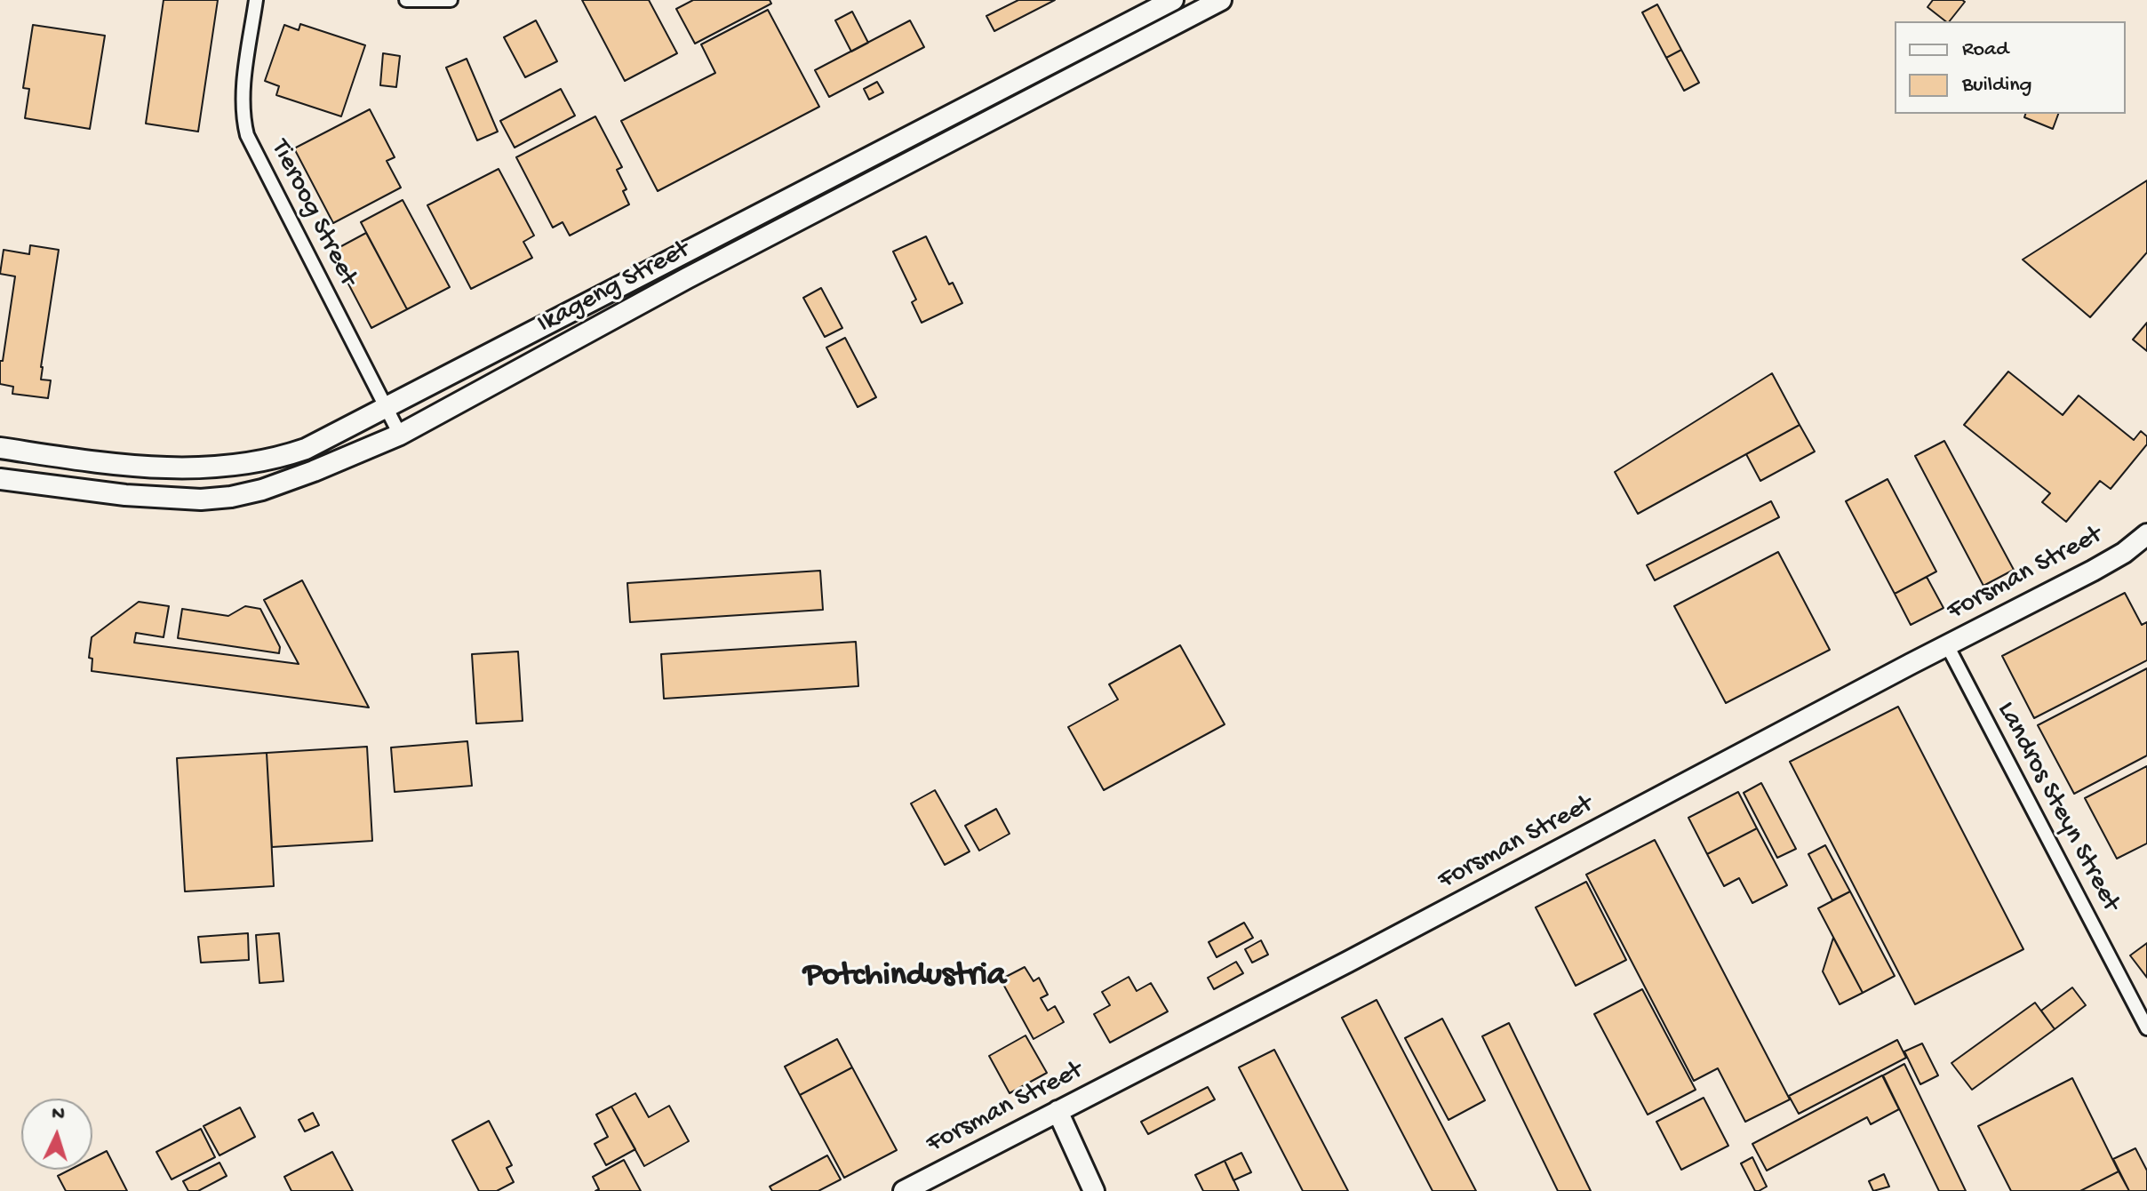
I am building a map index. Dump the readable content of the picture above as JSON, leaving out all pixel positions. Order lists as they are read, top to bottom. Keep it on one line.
{"streets":{"street":["Tieroog Street","Ikageng Street","Forsman Street","Landros Steyn Street"]},"crossings":[["Tieroog Street","Ikageng Street"],["Forsman Street","Landros Steyn Street"]],"districts":["Potchindustria"],"legend":["Road","Building"],"north":"top"}
